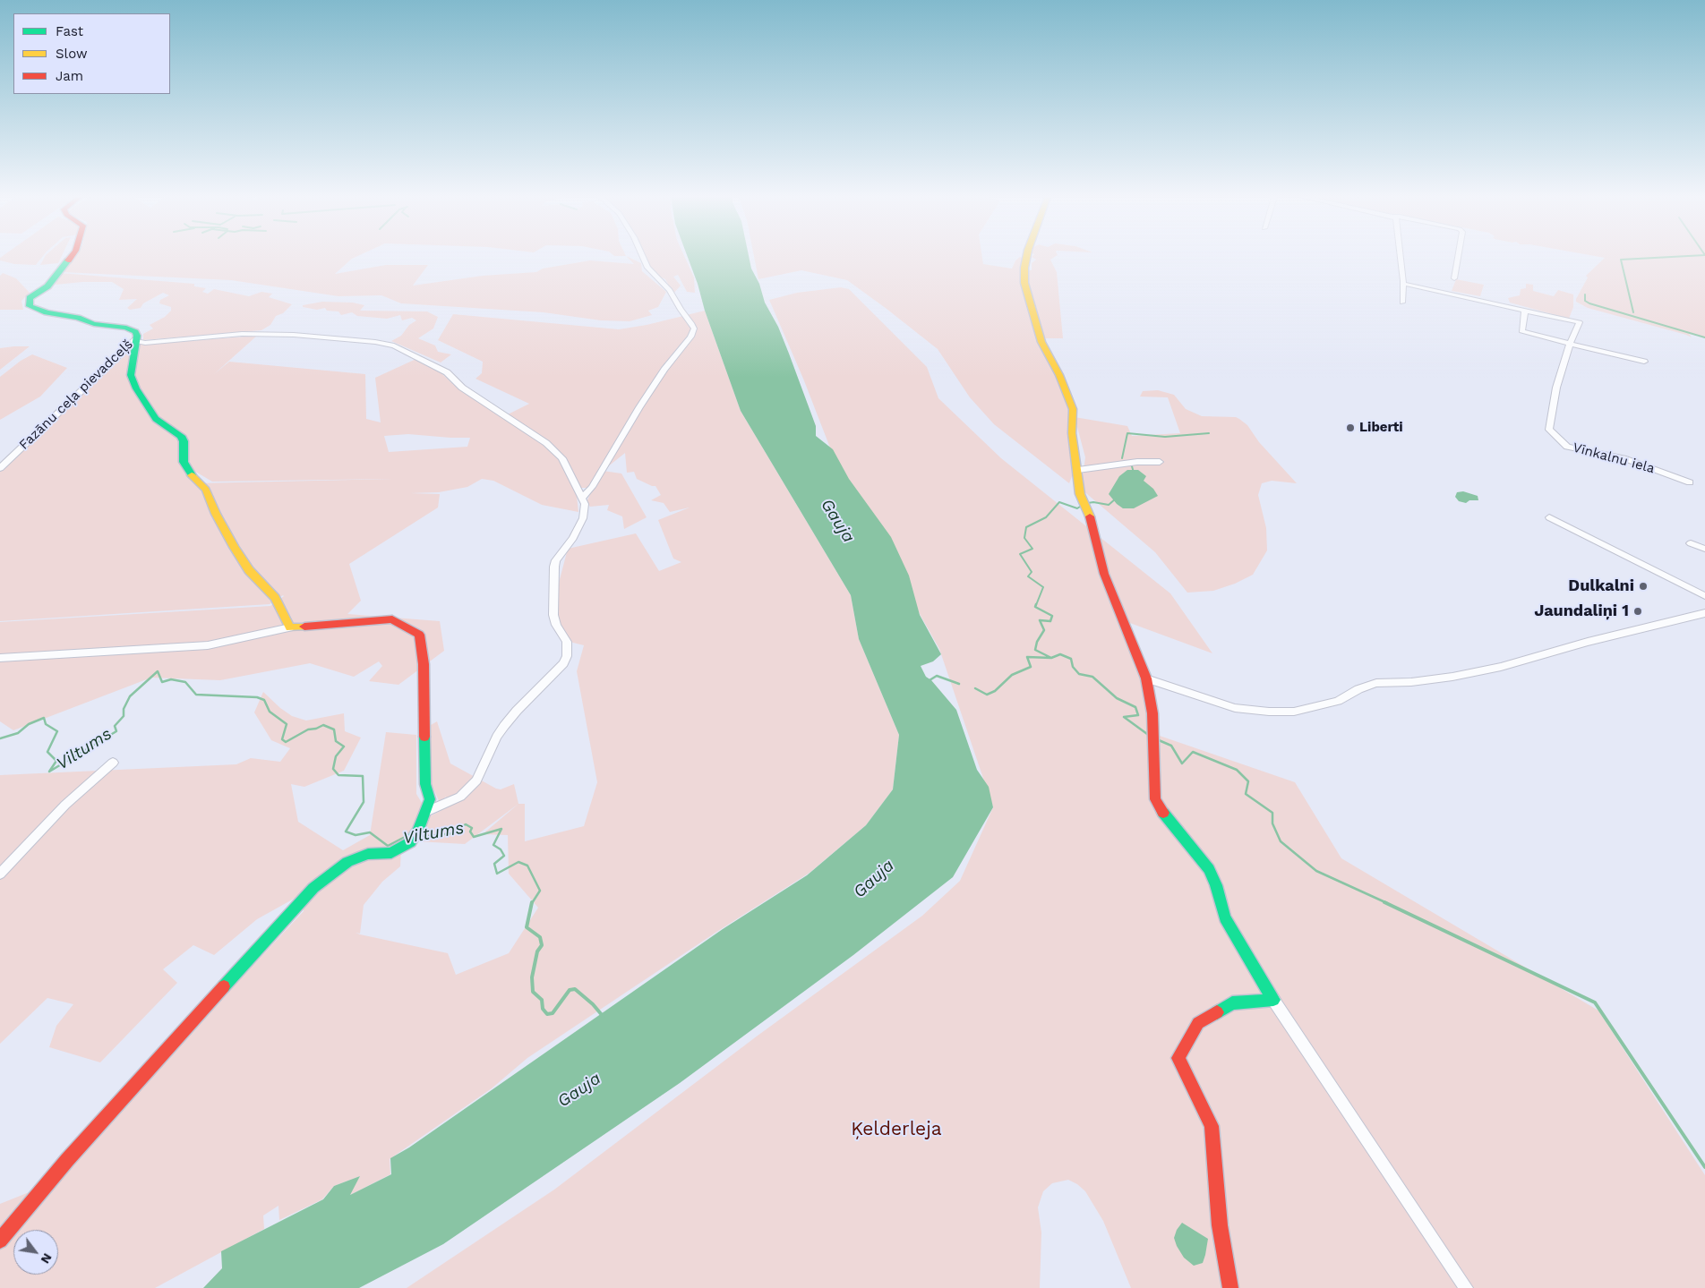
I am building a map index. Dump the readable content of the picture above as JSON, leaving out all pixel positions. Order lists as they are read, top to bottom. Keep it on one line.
{"streets":{"street":["Fazānu ceļa pievadceļš","Vīnkalnu iela"]},"water":["Gauja","Viltums"],"parks":["Ķelderleja"],"places":["Liberti","Dulkalni","Jaundaliņi 1"],"legend":["Fast","Slow","Jam"],"north":"bottom right"}
